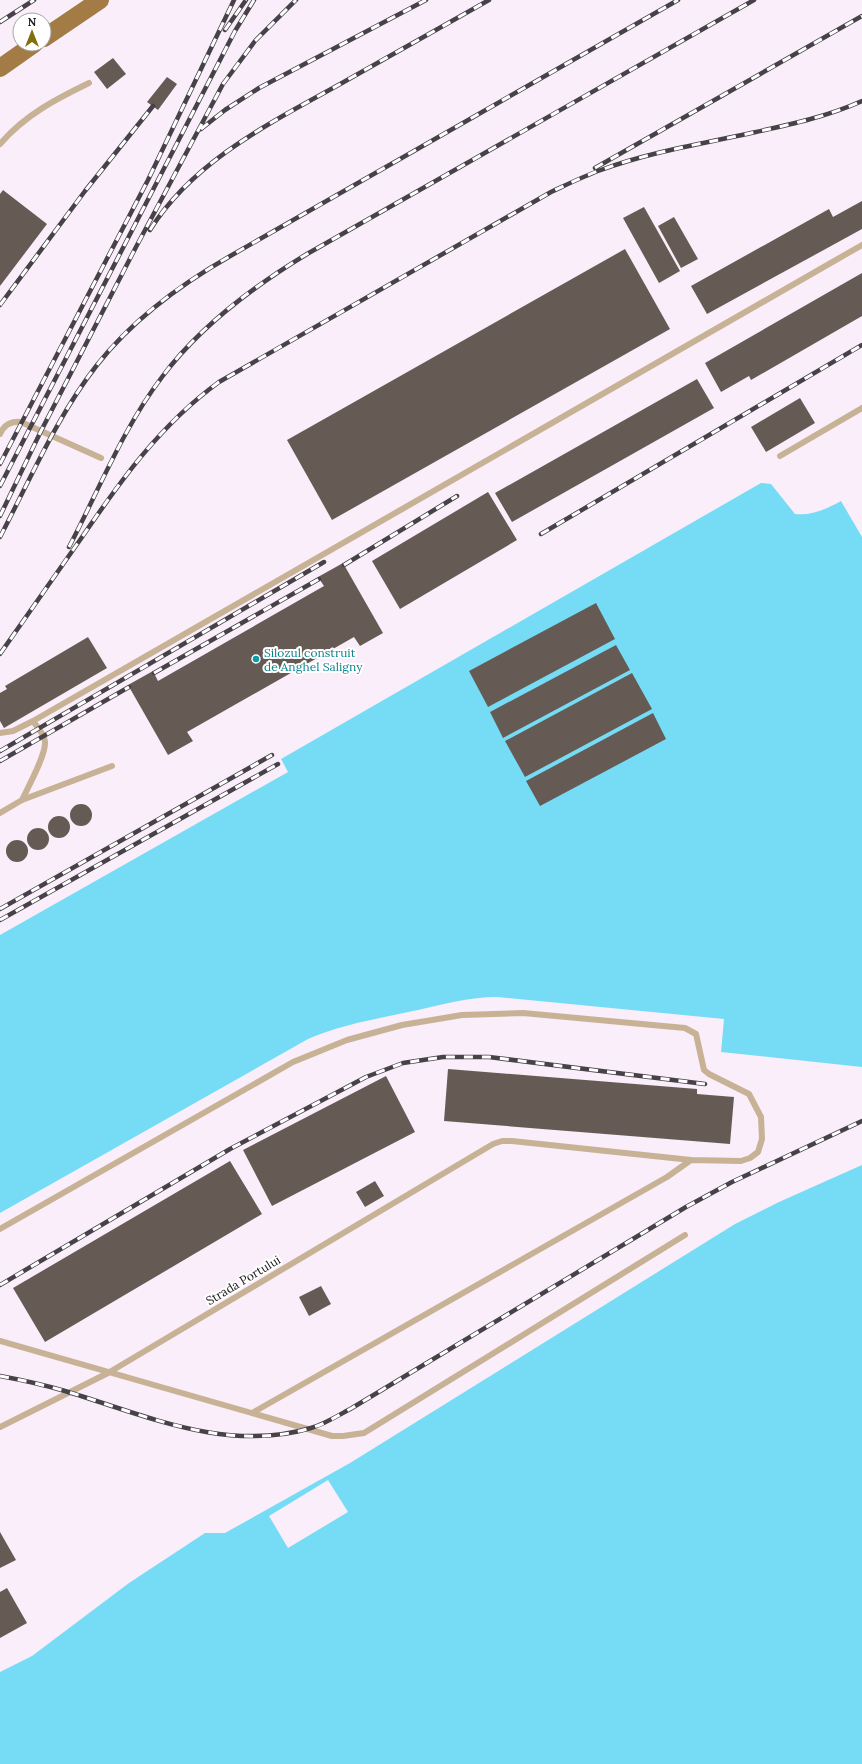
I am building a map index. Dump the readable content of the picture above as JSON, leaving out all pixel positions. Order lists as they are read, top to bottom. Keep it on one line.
{"streets":{"lane":["Strada Portului"]},"places":["Silozul construit de Anghel Saligny"],"north":"top"}
